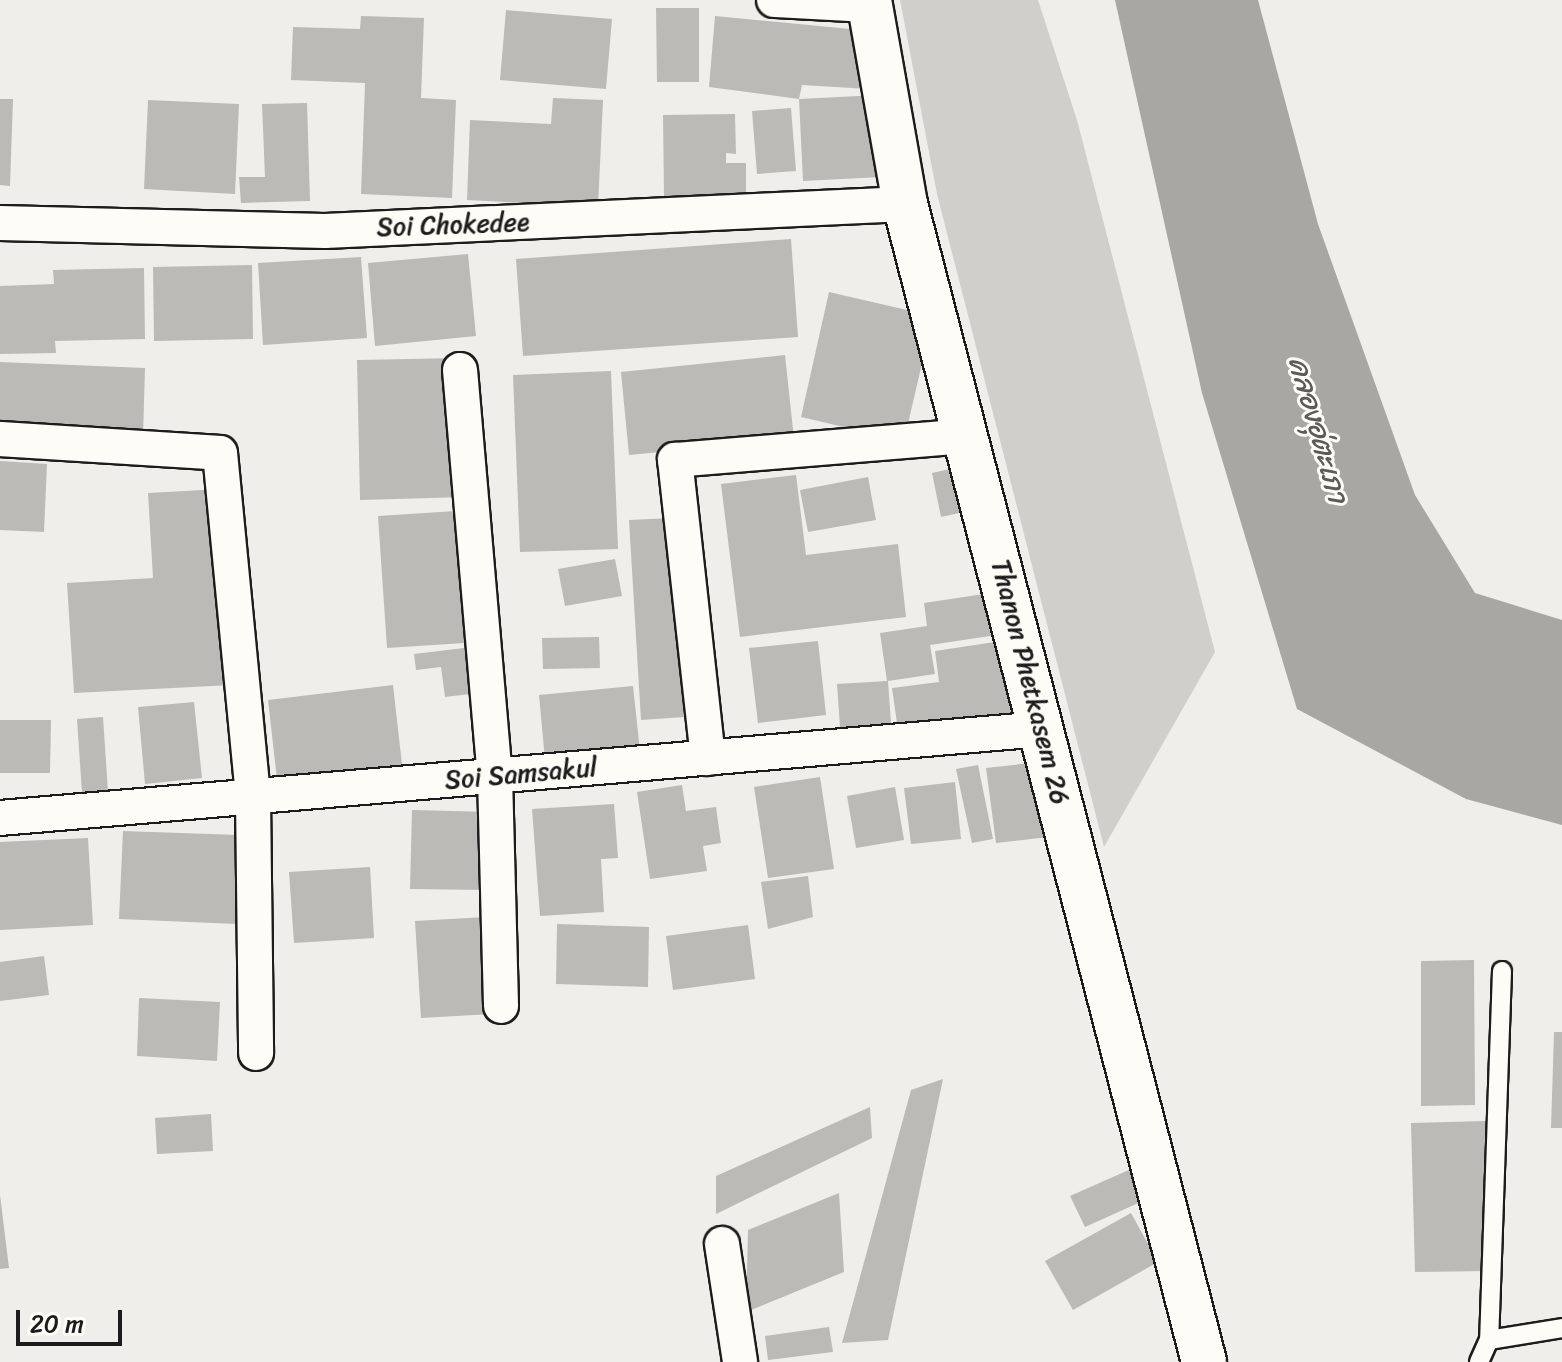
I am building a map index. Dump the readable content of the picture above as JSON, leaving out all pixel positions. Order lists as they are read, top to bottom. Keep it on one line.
{"streets":{"street":["Soi Chokedee","Thanon Phetkasem 26","Soi Samsakul"]},"crossings":[["Soi Chokedee","Thanon Phetkasem 26"],["Thanon Phetkasem 26","Soi Samsakul"]],"water":["คลองอุ่ตะเภา"],"scale_bar":"20 m"}
